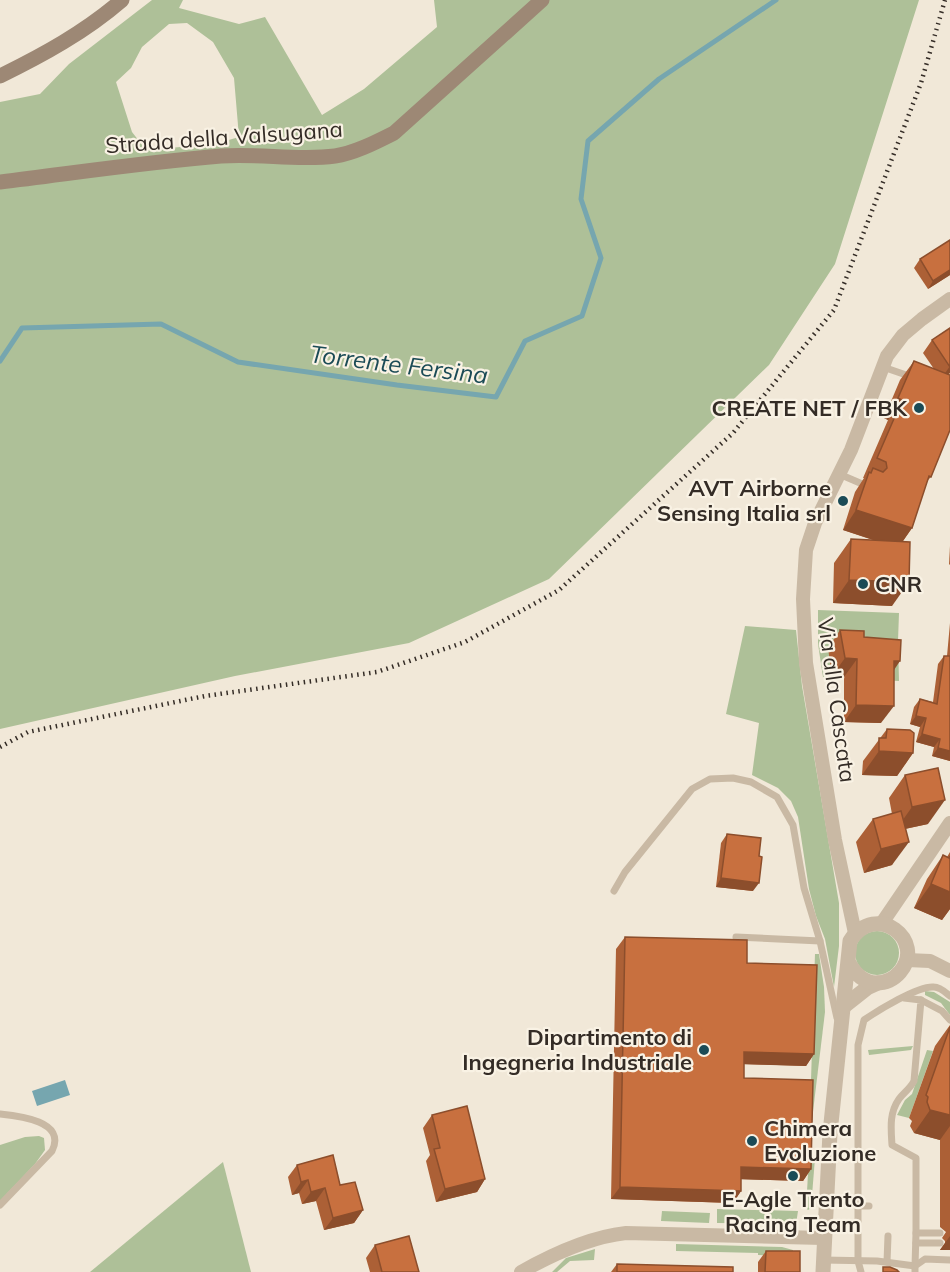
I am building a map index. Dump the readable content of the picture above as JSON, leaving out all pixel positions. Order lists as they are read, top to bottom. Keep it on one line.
{"streets":{"main road":["Strada della Valsugana"],"street":["Via alla Cascata"]},"water":["Torrente Fersina"],"places":["CREATE NET / FBK","AVT Airborne Sensing Italia srl","CNR","Dipartimento di Ingegneria Industriale","Chimera Evoluzione","E-Agle Trento Racing Team"]}
